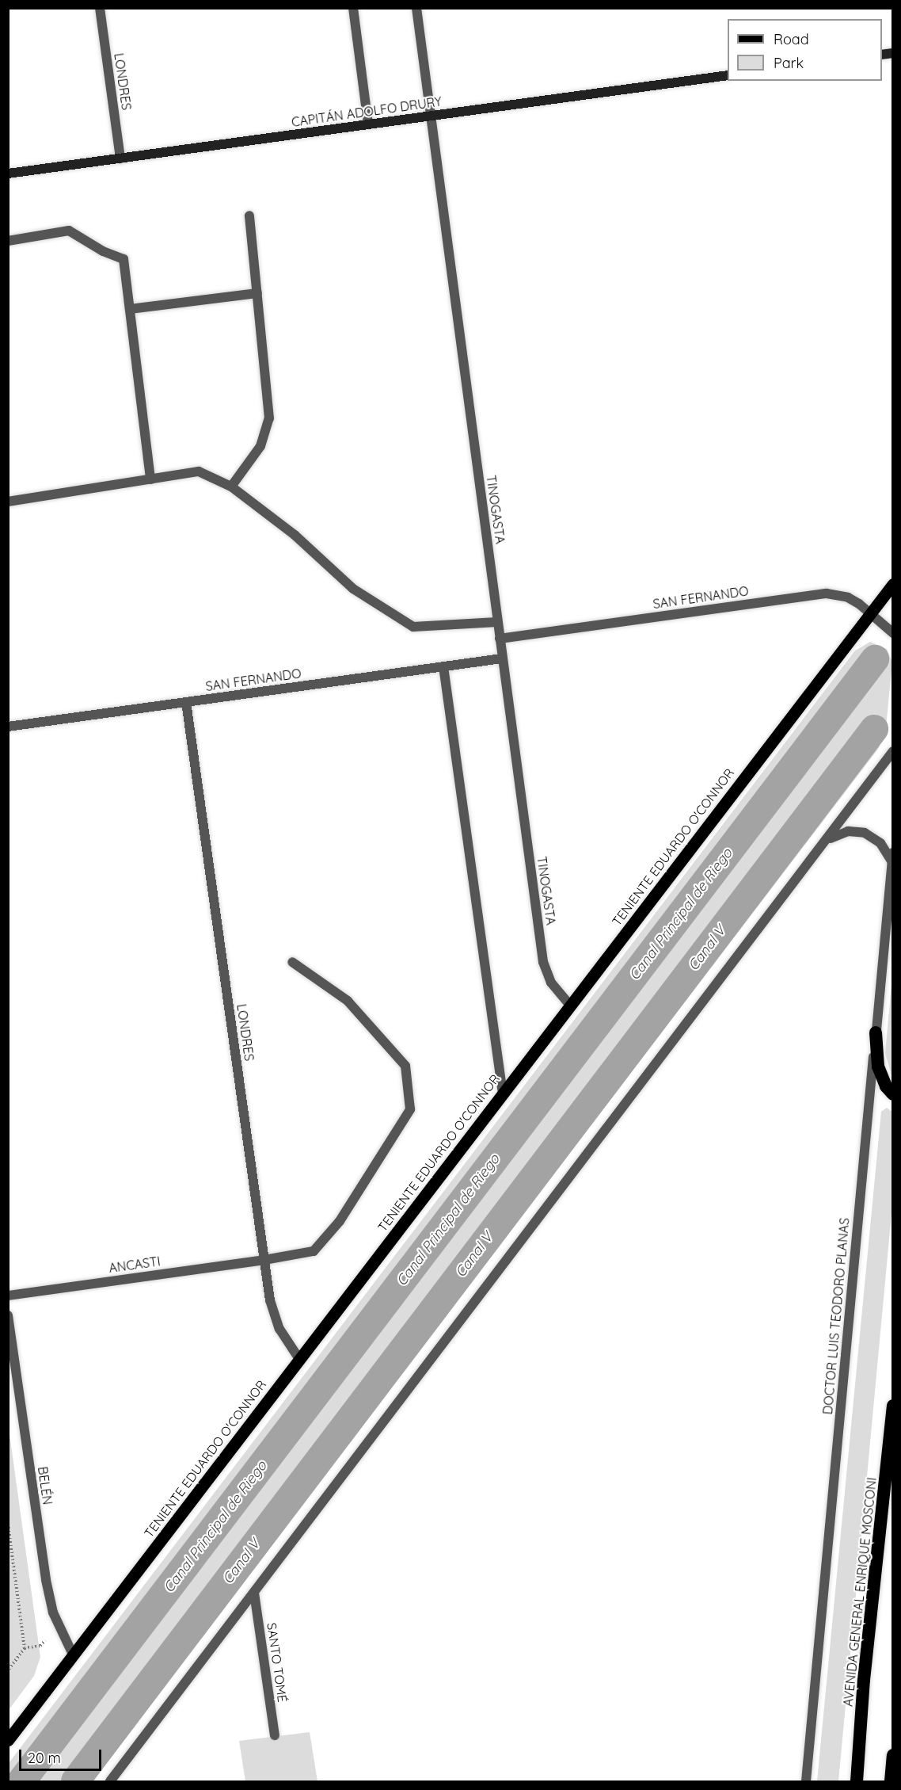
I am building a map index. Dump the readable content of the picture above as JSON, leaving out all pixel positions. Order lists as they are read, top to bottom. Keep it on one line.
{"streets":{"highway":["AVENIDA GENERAL ENRIQUE MOSCONI"],"main road":["CAPITÁN ADOLFO DRURY","TENIENTE EDUARDO O'CONNOR"],"street":["LONDRES","TINOGASTA","SAN FERNANDO","ANCASTI","DOCTOR LUIS TEODORO PLANAS","BELÉN","SANTO TOMÉ"]},"crossings":[["LONDRES","CAPITÁN ADOLFO DRURY"],["LONDRES","SAN FERNANDO"],["LONDRES","TENIENTE EDUARDO O'CONNOR"],["LONDRES","ANCASTI"],["CAPITÁN ADOLFO DRURY","TINOGASTA"],["TINOGASTA","SAN FERNANDO"],["TINOGASTA","TENIENTE EDUARDO O'CONNOR"],["SAN FERNANDO","TENIENTE EDUARDO O'CONNOR"],["TENIENTE EDUARDO O'CONNOR","BELÉN"]],"water":["Canal Principal de Riego","Canal V"],"legend":["Road","Park"],"scale_bar":"20 m"}
